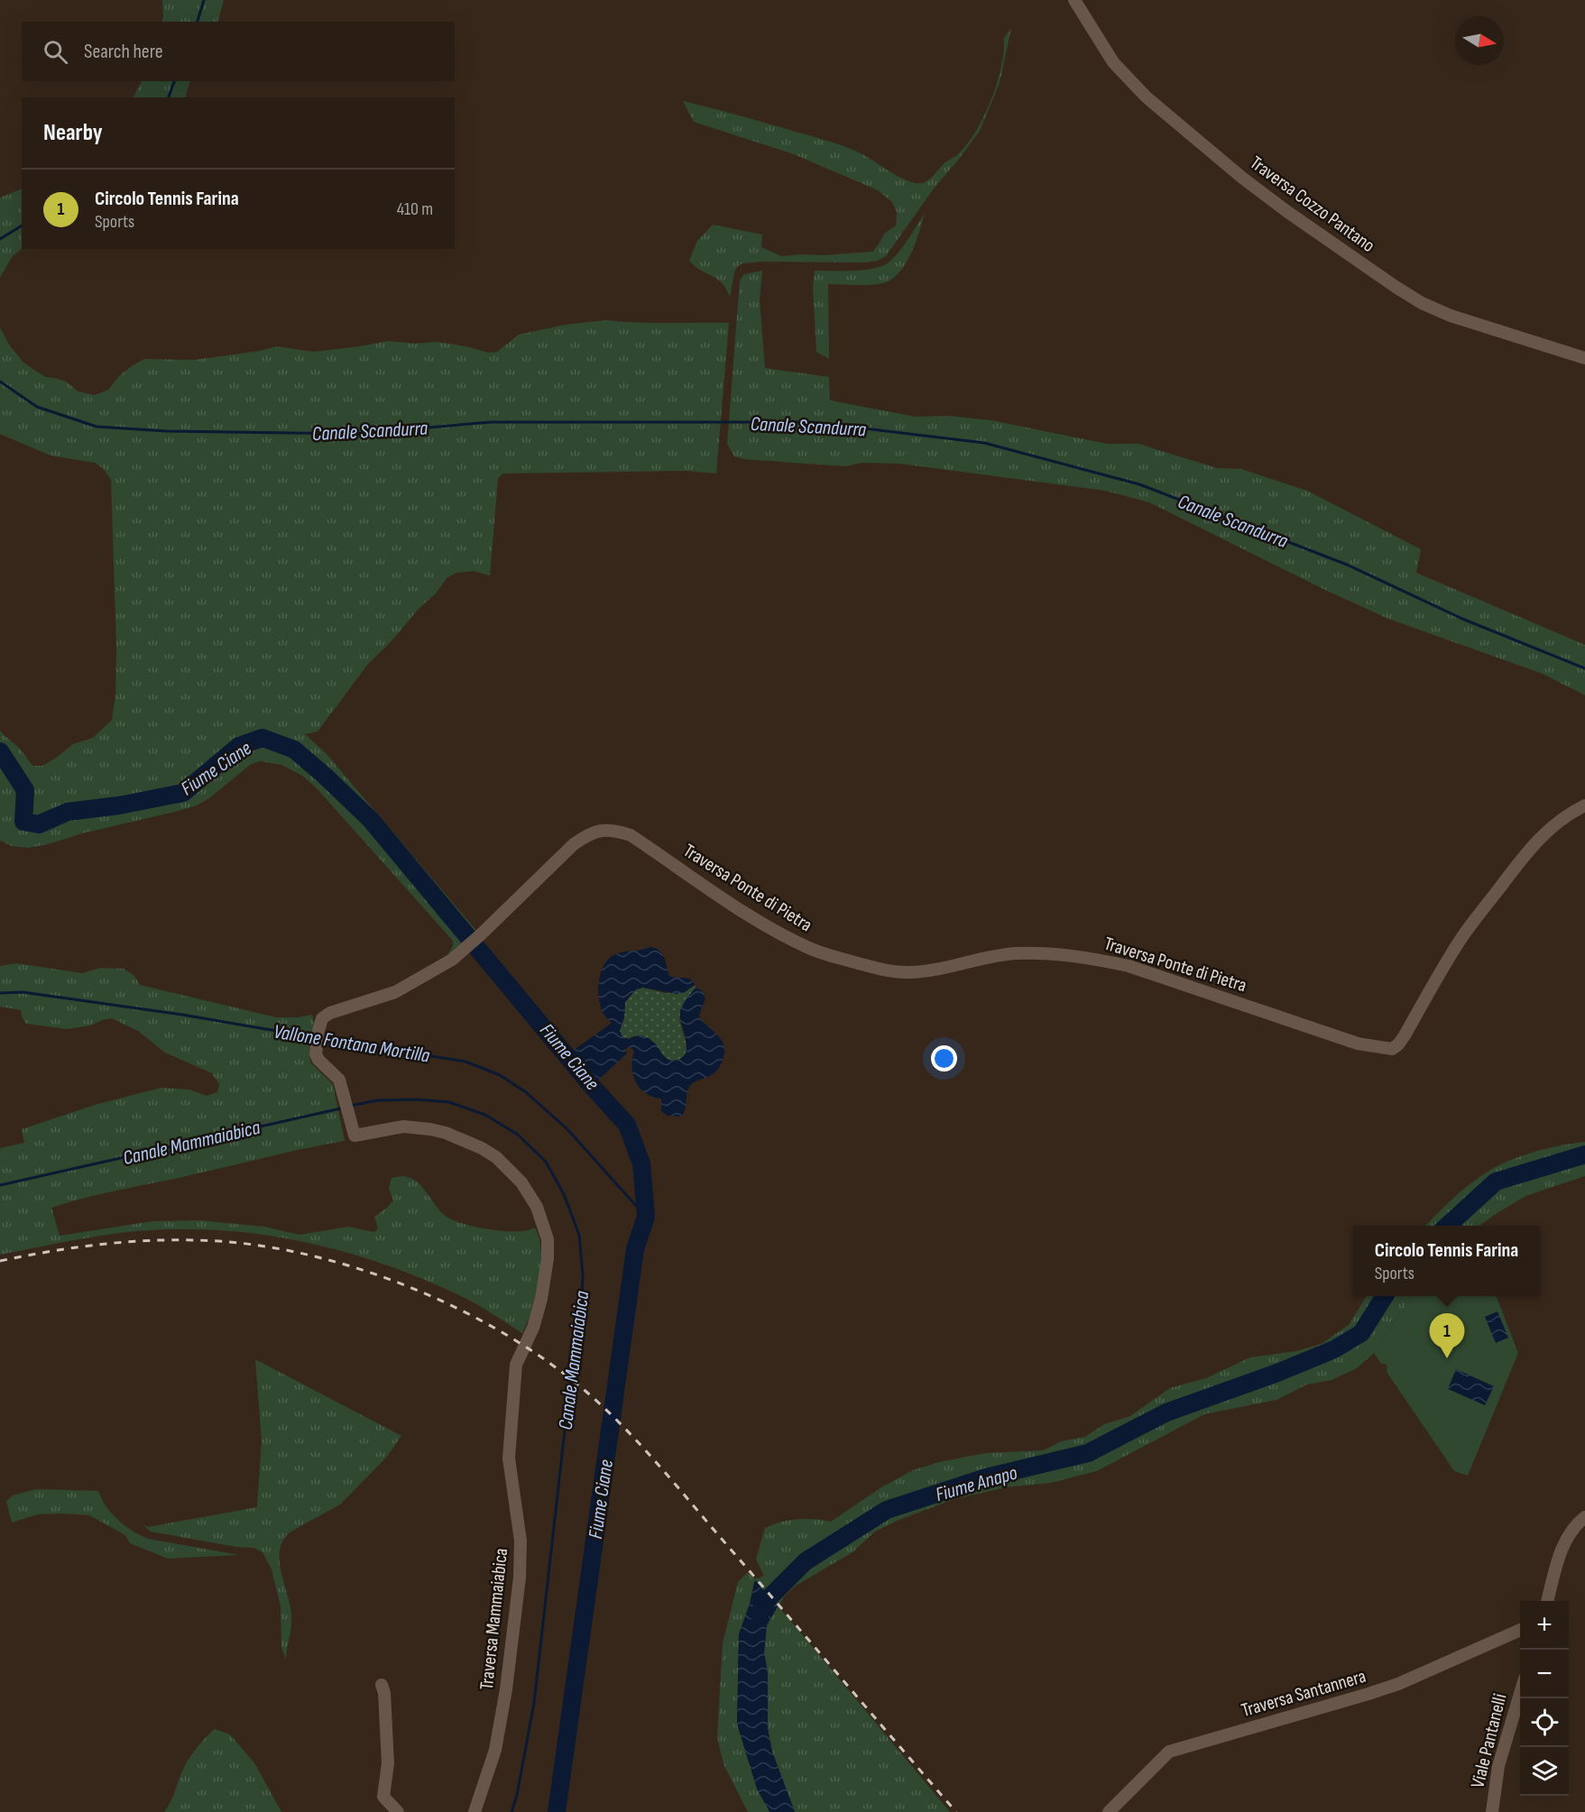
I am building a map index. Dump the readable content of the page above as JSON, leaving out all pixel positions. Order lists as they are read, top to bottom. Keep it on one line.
{"streets":{"street":["Traversa Cozzo Pantano","Traversa Ponte di Pietra","Traversa Mammaiabica","Traversa Santannera","Viale Pantanelli"]},"crossings":[["Traversa Ponte di Pietra","Traversa Mammaiabica"]],"water":["Canale Scandurra","Fiume Ciane","Vallone Fontana Mortilla","Canale Mammaiabica","Fiume Anapo"],"north":"right","page":{"search":"Search here","heading":"Nearby","list":[{"mark":"1","name":"Circolo Tennis Farina","note":"Sports","value":"410 m"}],"popup":["Circolo Tennis Farina","Sports"],"pins":"1","map_buttons":["+","−"]}}
